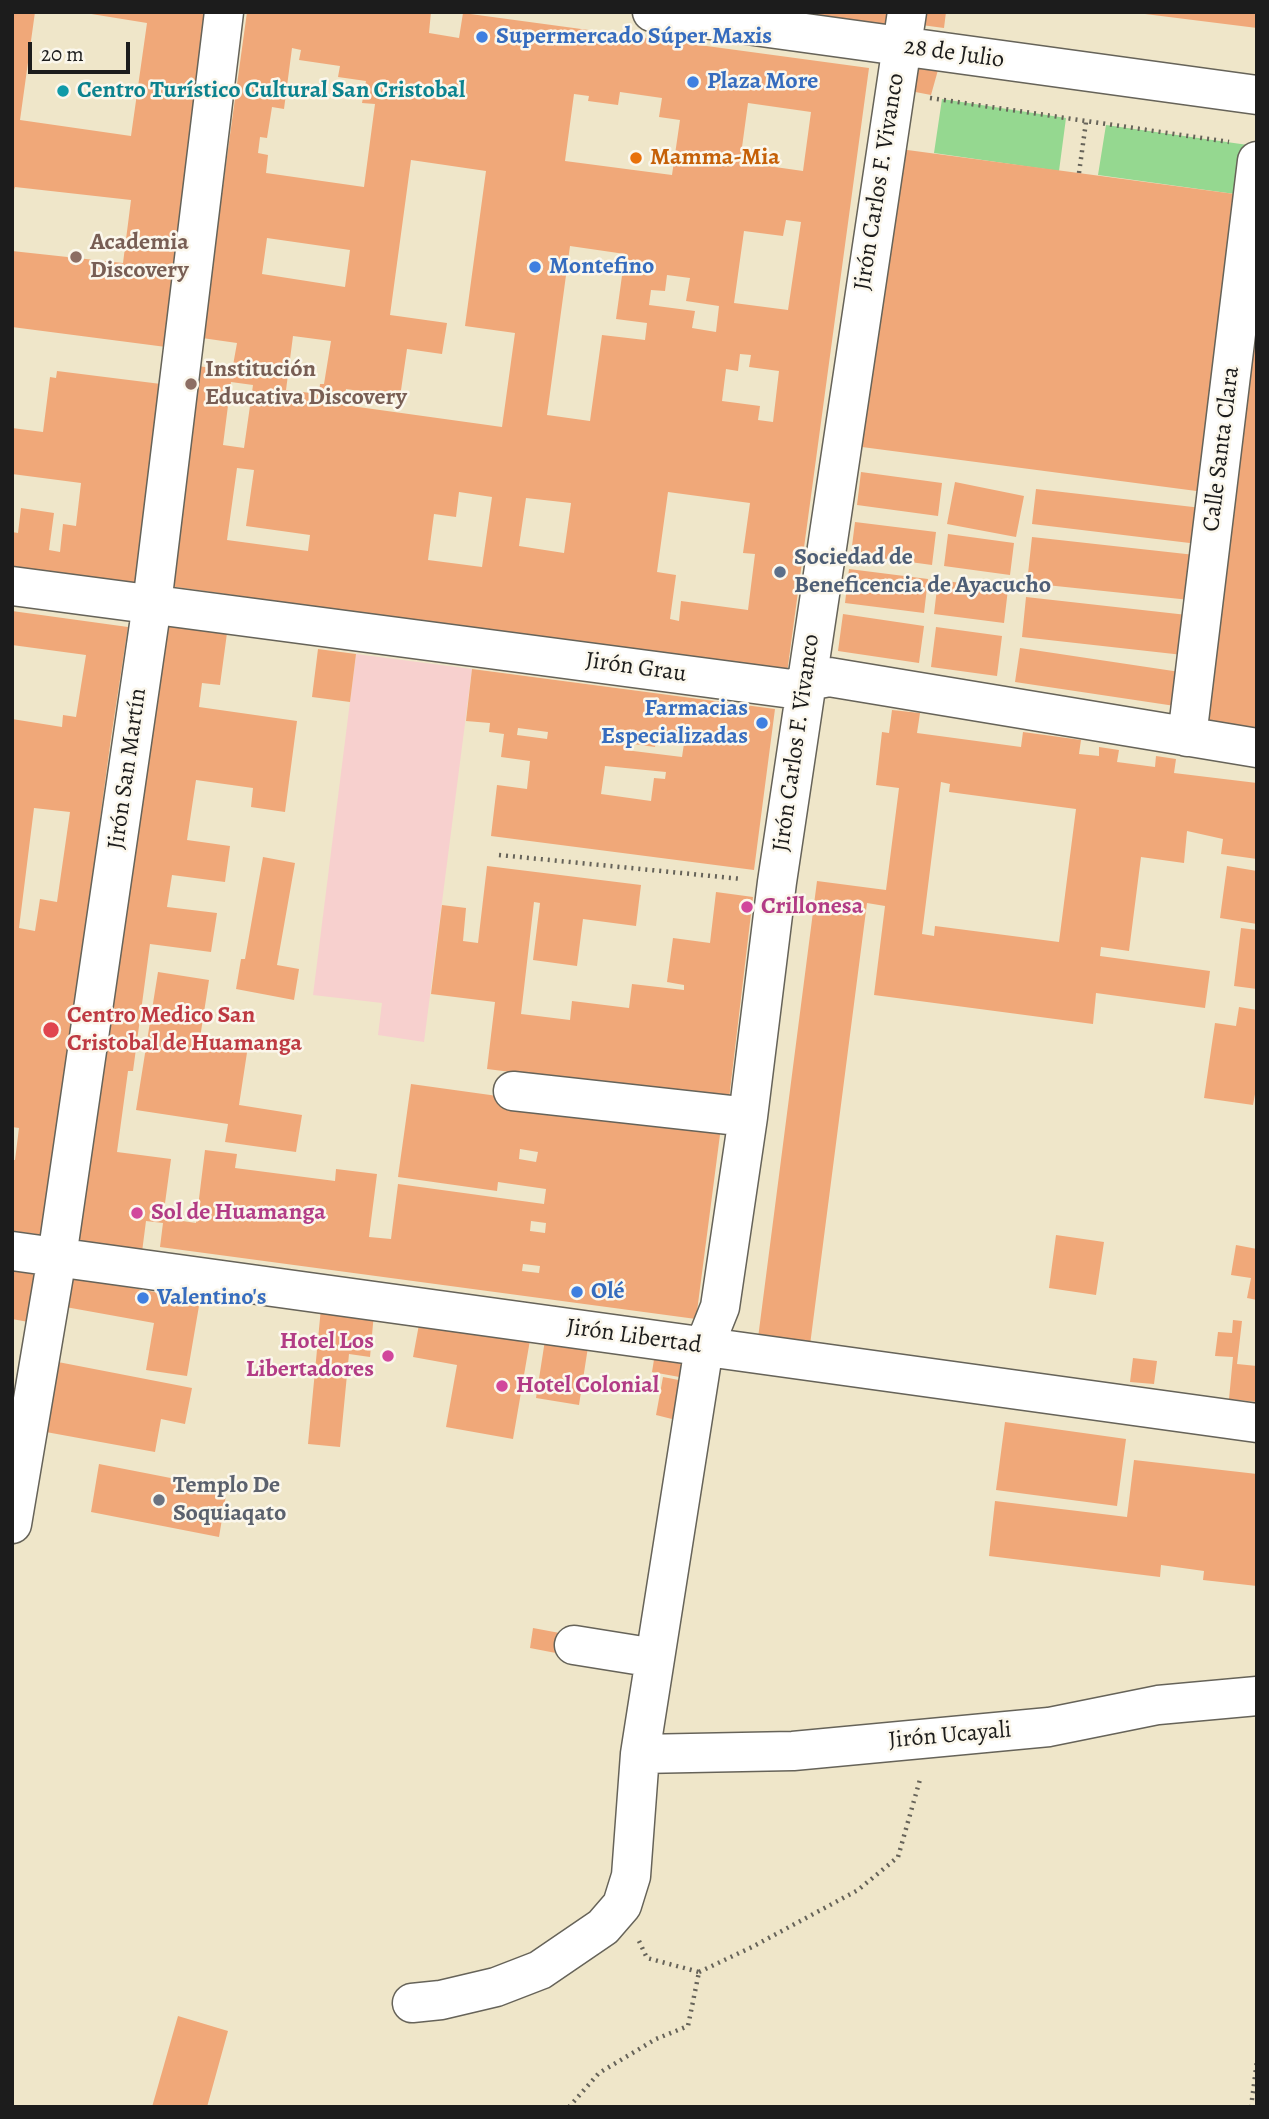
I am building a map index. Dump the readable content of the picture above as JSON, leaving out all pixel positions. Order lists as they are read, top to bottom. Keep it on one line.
{"streets":{"street":["28 de Julio","Jirón Carlos F. Vivanco","Calle Santa Clara","Jirón Grau","Jirón San Martín","Jirón Libertad","Jirón Ucayali"]},"crossings":[["28 de Julio","Jirón Carlos F. Vivanco"],["Jirón Carlos F. Vivanco","Jirón Grau"],["Jirón Carlos F. Vivanco","Jirón Libertad"],["Calle Santa Clara","Jirón Grau"],["Jirón Grau","Jirón San Martín"],["Jirón San Martín","Jirón Libertad"]],"places":["Supermercado Súper Maxis","Plaza More","Centro Turístico Cultural San Cristobal","Mamma-Mia","Academia Discovery","Montefino","Institución Educativa Discovery","Sociedad de Beneficencia de Ayacucho","Farmacias Especializadas","Crillonesa","Centro Medico San Cristobal de Huamanga","Sol de Huamanga","Olé","Valentino's","Hotel Los Libertadores","Hotel Colonial","Templo De Soquiaqato"],"scale_bar":"20 m"}
